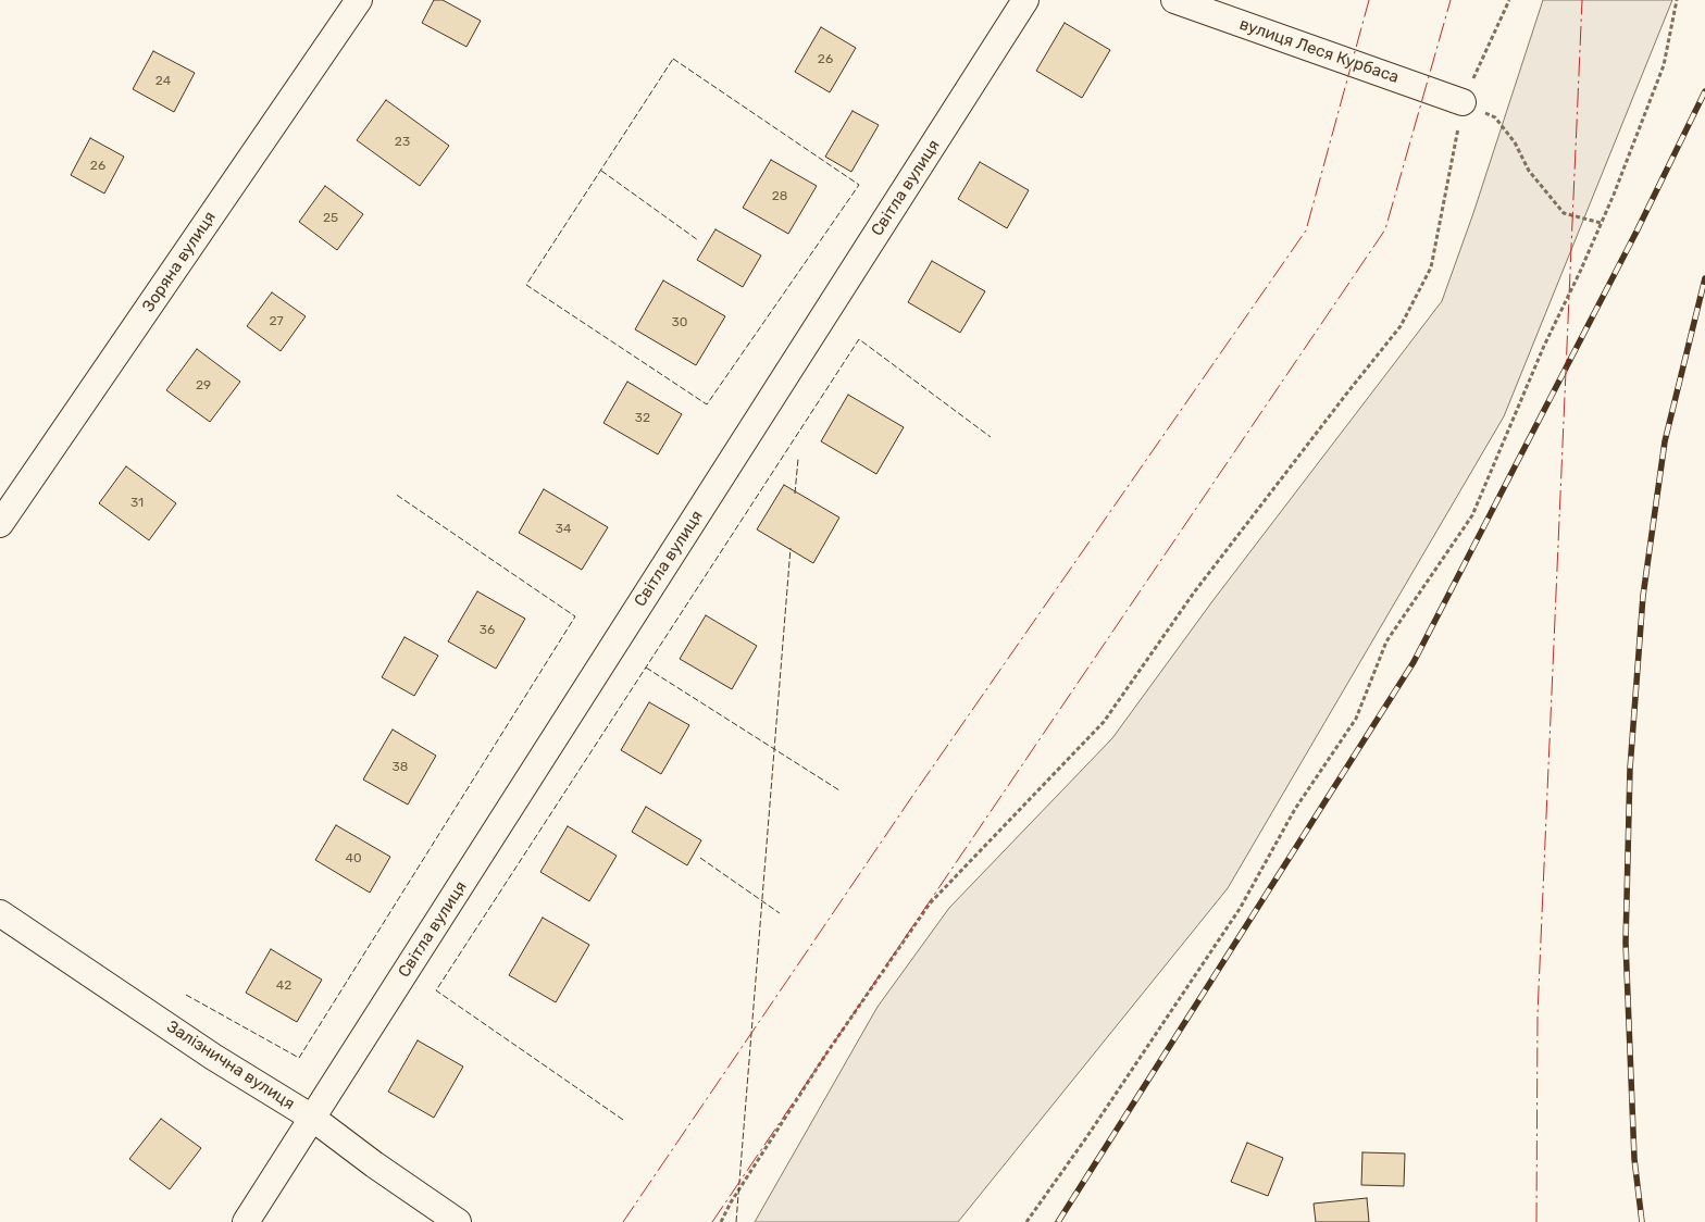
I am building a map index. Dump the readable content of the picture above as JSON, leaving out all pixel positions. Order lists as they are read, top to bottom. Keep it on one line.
{"streets":{"street":["вулиця Леся Курбаса","Світла вулиця","Зоряна вулиця","Залізнична вулиця"]},"crossings":[["Світла вулиця","Залізнична вулиця"]],"house_numbers":["26","24","23","26","28","25","27","30","29","32","31","34","36","38","40","42"]}
